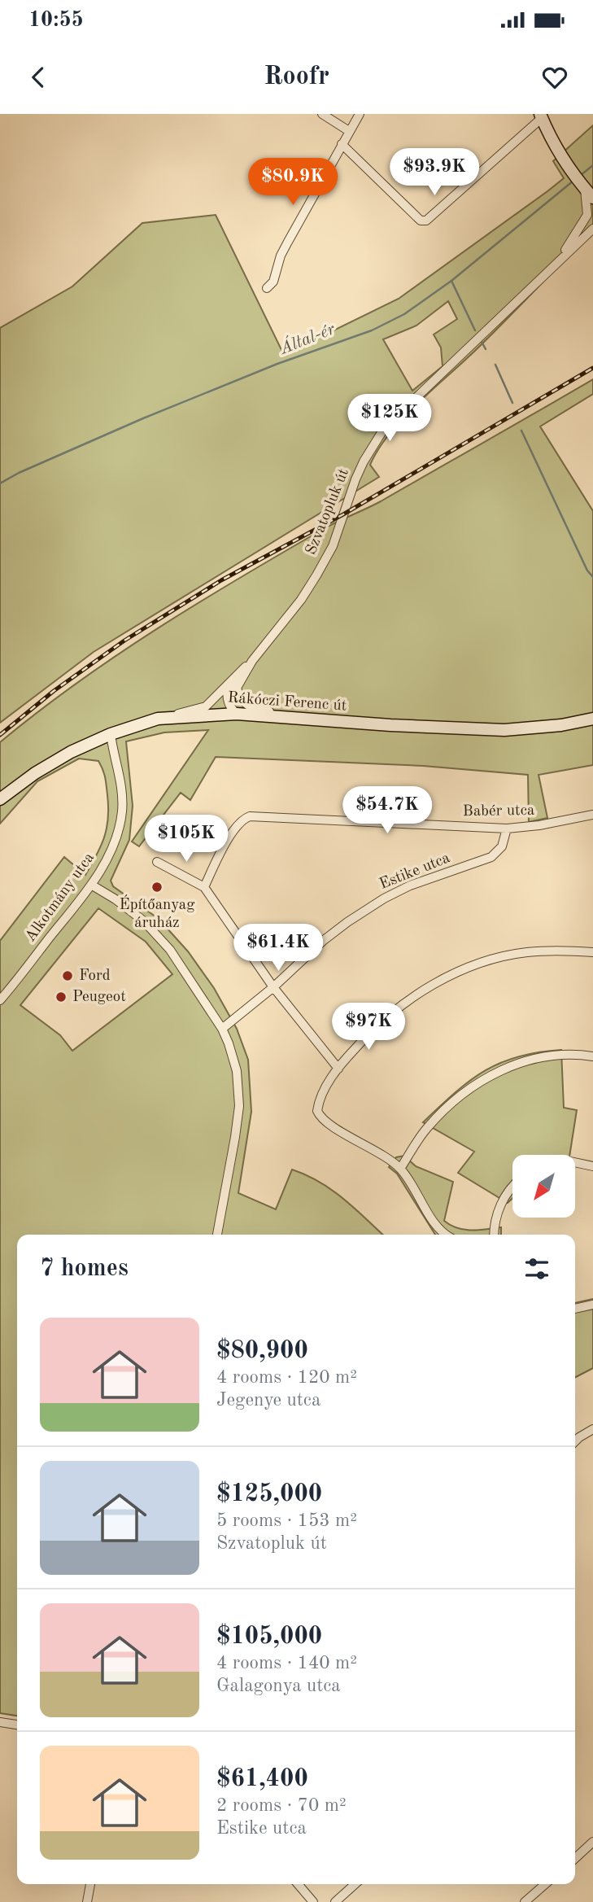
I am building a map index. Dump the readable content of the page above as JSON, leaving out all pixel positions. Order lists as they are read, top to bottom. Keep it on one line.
{"streets":{"main road":["Rákóczi Ferenc út"],"street":["Szvatopluk út","Babér utca","Estike utca","Alkotmány utca"]},"crossings":[["Szvatopluk út","Rákóczi Ferenc út"],["Rákóczi Ferenc út","Alkotmány utca"],["Babér utca","Estike utca"]],"water":["Által-ér"],"places":["Építőanyag áruház","Ford","Peugeot"],"north":"bottom left","page":{"status":"10:55","header":"Roofr","price":["$93.9K","$80.9K","$125K","$54.7K","$105K","$61.4K","$97K"],"heading":"7 homes","list":[{"name":"$80,900","note":"4 rooms · 120 m² · Jegenye utca"},{"name":"$125,000","note":"5 rooms · 153 m² · Szvatopluk út"},{"name":"$105,000","note":"4 rooms · 140 m² · Galagonya utca"},{"name":"$61,400","note":"2 rooms · 70 m² · Estike utca"}]}}
